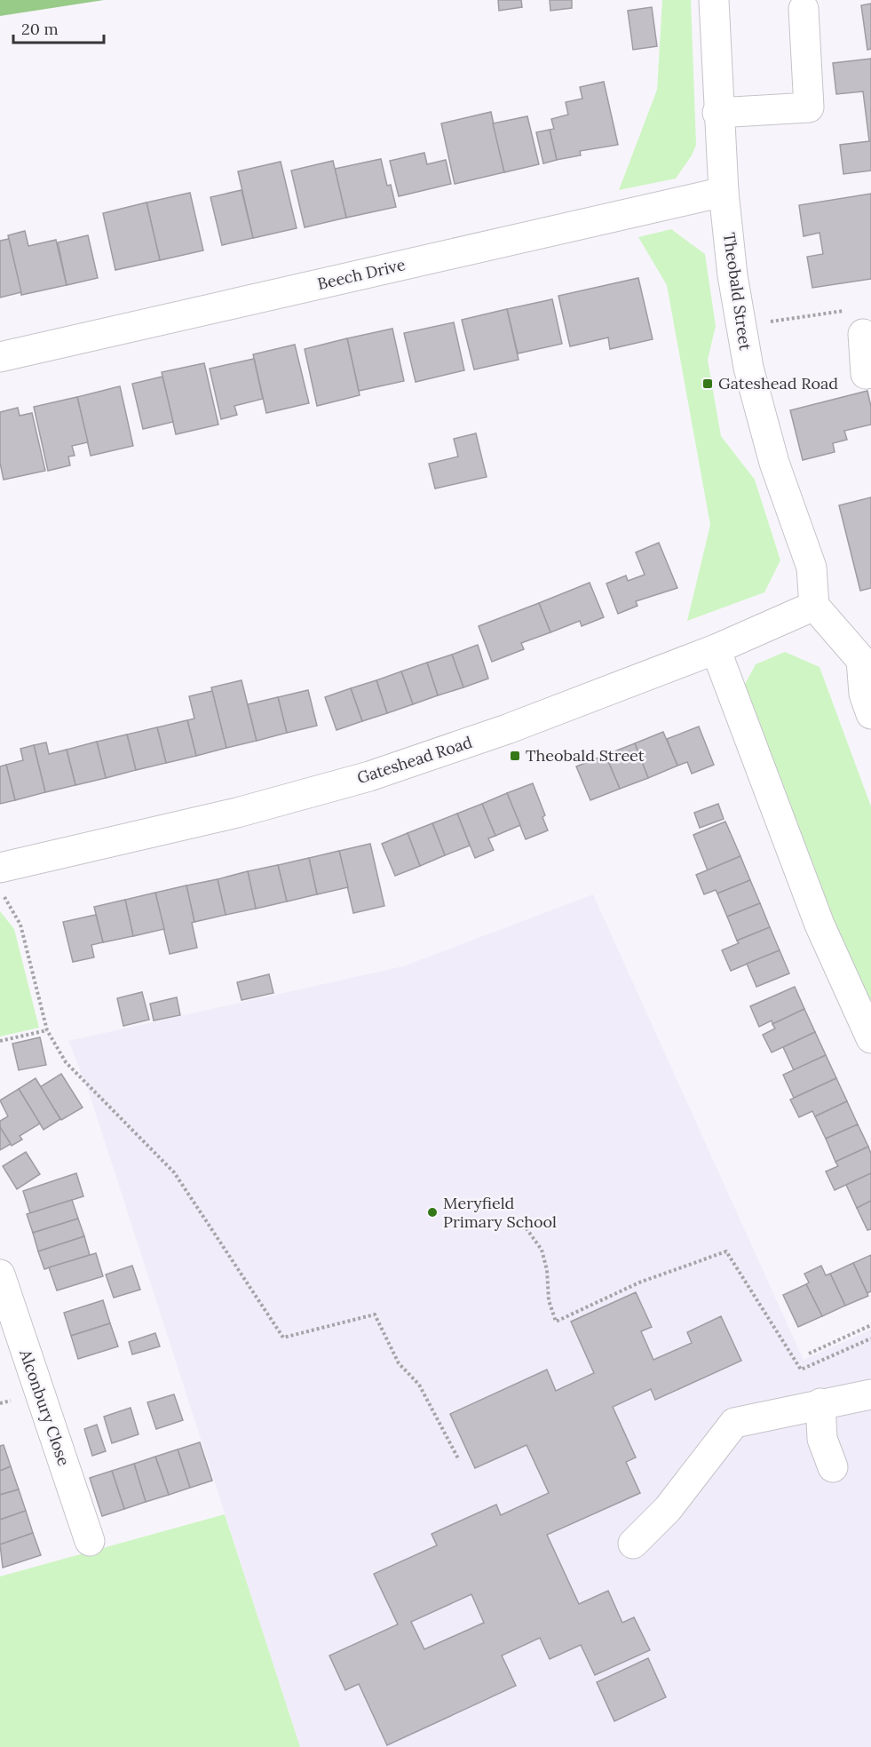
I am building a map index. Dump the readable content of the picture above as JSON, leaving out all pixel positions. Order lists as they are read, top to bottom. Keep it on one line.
{"streets":{"street":["Beech Drive","Theobald Street","Gateshead Road","Alconbury Close"]},"crossings":[["Beech Drive","Theobald Street"],["Theobald Street","Gateshead Road"]],"places":{"transit":["Gateshead Road","Theobald Street"],"other":["Meryfield Primary School"]},"scale_bar":"20 m"}
